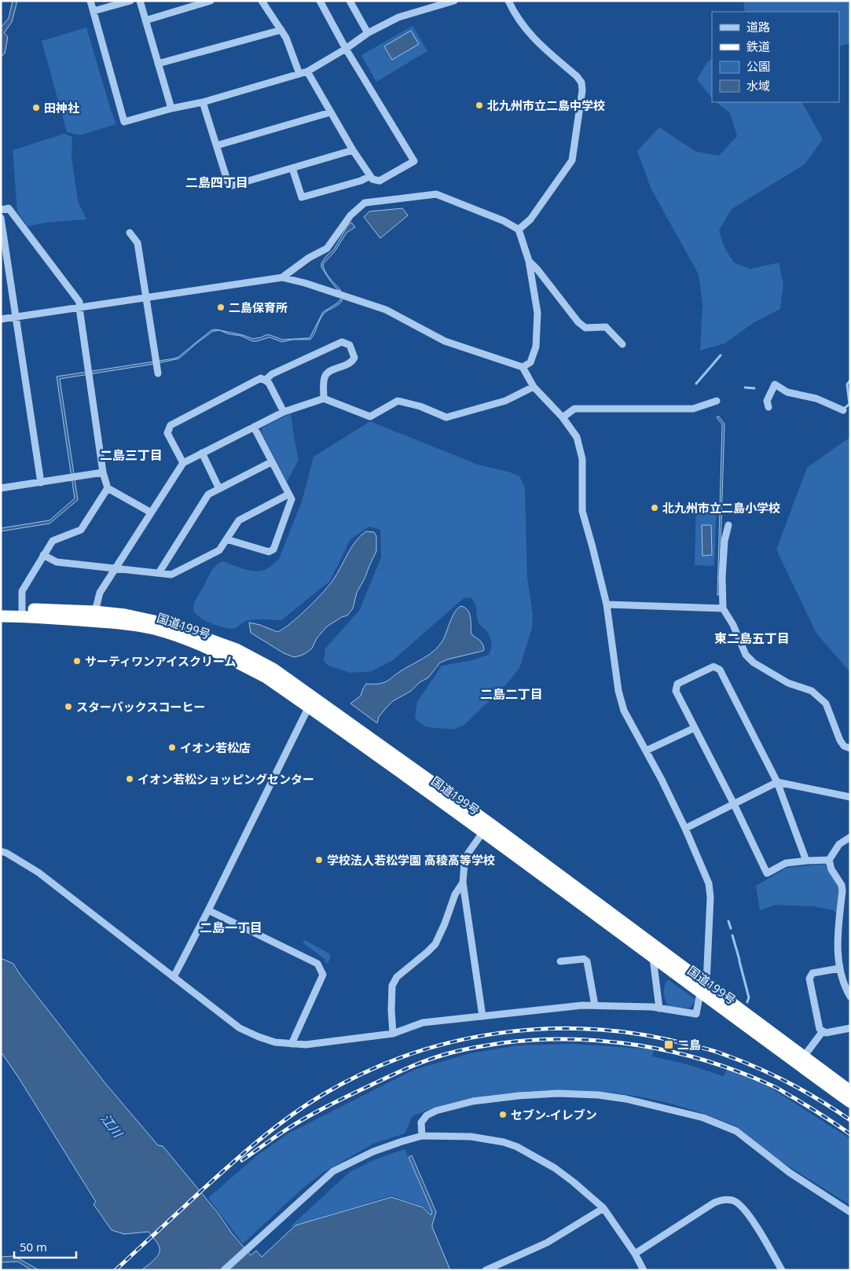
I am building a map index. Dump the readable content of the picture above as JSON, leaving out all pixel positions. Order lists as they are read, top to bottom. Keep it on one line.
{"streets":{"highway":["国道199号"]},"districts":["二島四丁目","二島三丁目","東二島五丁目","二島二丁目","二島一丁目"],"water":["江川"],"places":{"other":["北九州市立二島中学校","田神社","二島保育所","北九州市立二島小学校","サーティワンアイスクリーム","スターバックスコーヒー","イオン若松店","イオン若松ショッピングセンター","学校法人若松学園 高稜高等学校","セブン-イレブン"],"transit":["二島"]},"legend":["道路","鉄道","公園","水域"],"scale_bar":"50 m"}
